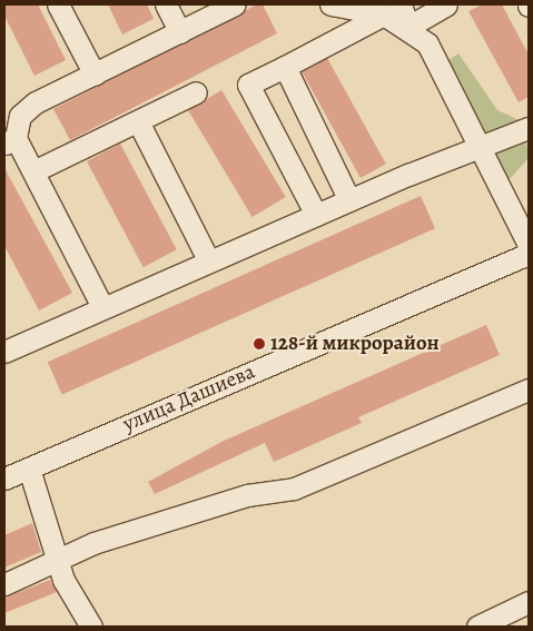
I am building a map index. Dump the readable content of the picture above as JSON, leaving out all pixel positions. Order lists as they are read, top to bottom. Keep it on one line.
{"streets":{"street":["улица Дашиева"]},"places":["128-й микрорайон"]}
